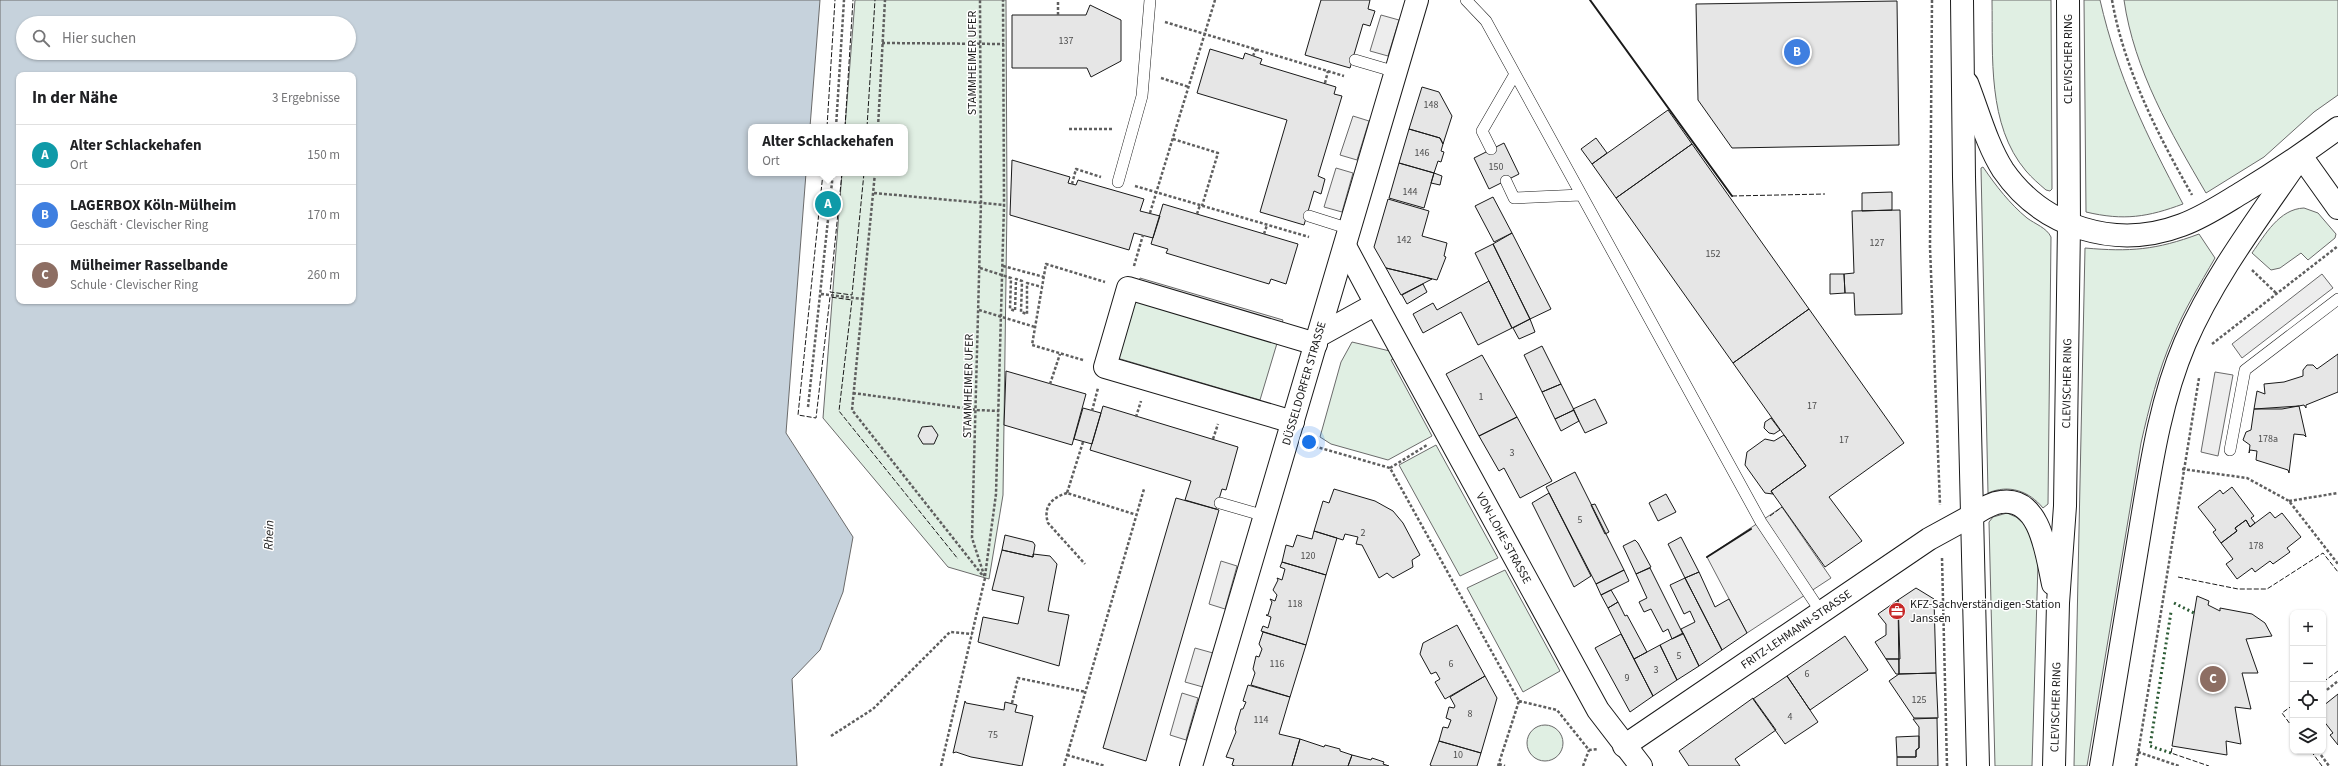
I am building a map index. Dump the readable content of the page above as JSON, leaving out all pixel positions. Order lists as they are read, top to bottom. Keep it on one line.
{"streets":{"main road":["CLEVISCHER RING","DÜSSELDORFER STRASSE","VON-LOHE-STRASSE","FRITZ-LEHMANN-STRASSE"],"path":["STAMMHEIMER UFER"]},"crossings":[["CLEVISCHER RING","FRITZ-LEHMANN-STRASSE"],["DÜSSELDORFER STRASSE","VON-LOHE-STRASSE"],["VON-LOHE-STRASSE","FRITZ-LEHMANN-STRASSE"]],"water":["Rhein"],"places":{"office":["KFZ-Sachverständigen-Station Janssen"]},"house_numbers":["137","148","146","150","144","142","127","152","1","17","178a","17","3","5","2","178","120","118","5","116","6","3","6","9","125","8","4","114","75","10"],"page":{"search":"Hier suchen","pins":["B","A","C"],"heading":["In der Nähe","3 Ergebnisse"],"popup":["Alter Schlackehafen","Ort"],"list":[{"mark":"A","name":"Alter Schlackehafen","note":"Ort","value":"150 m"},{"mark":"B","name":"LAGERBOX Köln-Mülheim","note":"Geschäft · Clevischer Ring","value":"170 m"},{"mark":"C","name":"Mülheimer Rasselbande","note":"Schule · Clevischer Ring","value":"260 m"}],"map_buttons":["+","−"]}}
